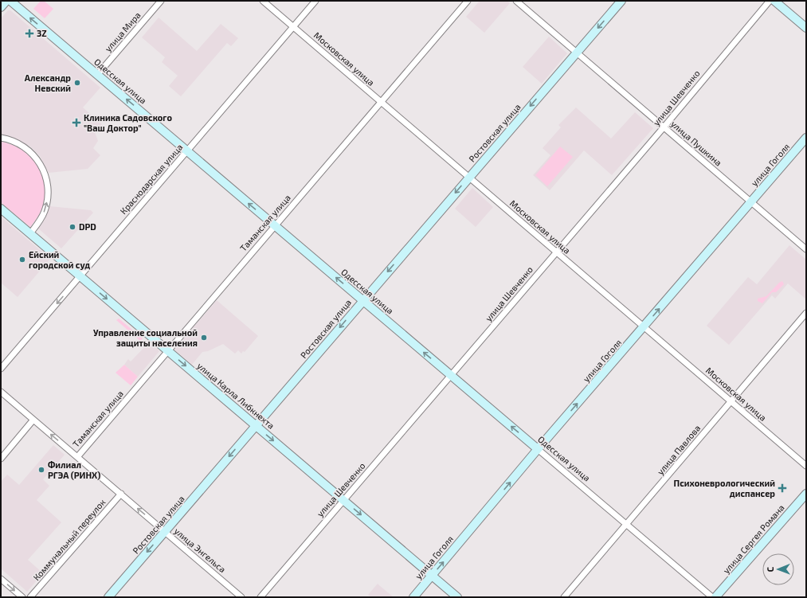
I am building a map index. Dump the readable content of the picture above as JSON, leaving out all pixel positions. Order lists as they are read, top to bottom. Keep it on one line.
{"streets":{"street":["улица Мира","Московская улица","Одесская улица","улица Шевченко","Ростовская улица","улица Пушкина","улица Гоголя","Краснодарская улица","Таманская улица","улица Карла Либкнехта","улица Павлова","улица Сергея Романа","Коммунальный переулок","улица Энгельса"]},"crossings":[["улица Мира","Одесская улица"],["Московская улица","улица Шевченко"],["Московская улица","Ростовская улица"],["Московская улица","улица Гоголя"],["Московская улица","Краснодарская улица"],["Московская улица","Таманская улица"],["Московская улица","улица Павлова"],["Одесская улица","улица Шевченко"],["Одесская улица","Ростовская улица"],["Одесская улица","улица Гоголя"],["Одесская улица","Краснодарская улица"],["Одесская улица","Таманская улица"],["Одесская улица","улица Павлова"],["улица Шевченко","улица Пушкина"],["улица Шевченко","улица Карла Либкнехта"],["Ростовская улица","улица Пушкина"],["Ростовская улица","улица Карла Либкнехта"],["Ростовская улица","улица Энгельса"],["улица Пушкина","улица Гоголя"],["улица Гоголя","улица Карла Либкнехта"],["Краснодарская улица","улица Карла Либкнехта"],["Таманская улица","улица Карла Либкнехта"],["Таманская улица","улица Энгельса"],["Коммунальный переулок","улица Энгельса"]],"one_way":["Одесская улица","Ростовская улица","улица Гоголя","улица Карла Либкнехта","улица Энгельса"],"places":{"health":["3Z","Клиника Садовского \"Ваш Доктор\"","Психоневрологический диспансер"],"other":["Александр Невский","DPD","Ейский городской суд","Управление социальной защиты населения","Филиал РГЭА (РИНХ)"]},"north":"left"}
